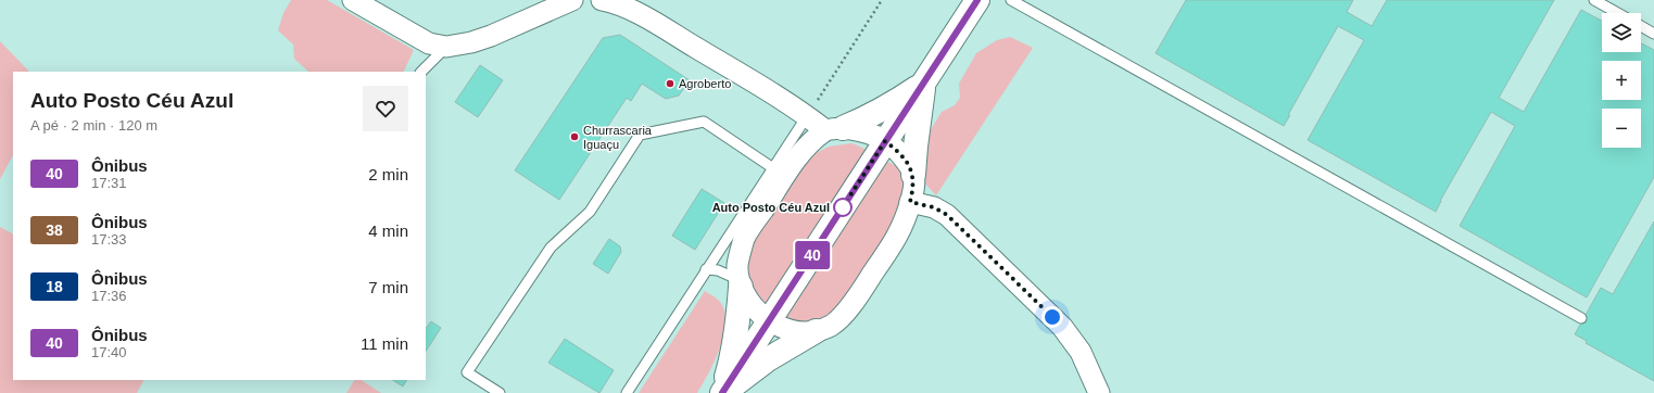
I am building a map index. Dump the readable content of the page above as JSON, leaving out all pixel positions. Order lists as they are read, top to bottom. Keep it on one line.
{"places":["Agroberto","Churrascaria Iguaçu","Auto Posto Céu Azul"],"lines":["bus line 40"],"page":{"on_map":"40","map_buttons":["+","−"],"heading":["Auto Posto Céu Azul","A pé · 2 min · 120 m"],"list":[{"mark":"40","name":"Ônibus","note":"17:31","value":"2 min"},{"mark":"38","name":"Ônibus","note":"17:33","value":"4 min"},{"mark":"18","name":"Ônibus","note":"17:36","value":"7 min"},{"mark":"40","name":"Ônibus","note":"17:40","value":"11 min"}]}}
